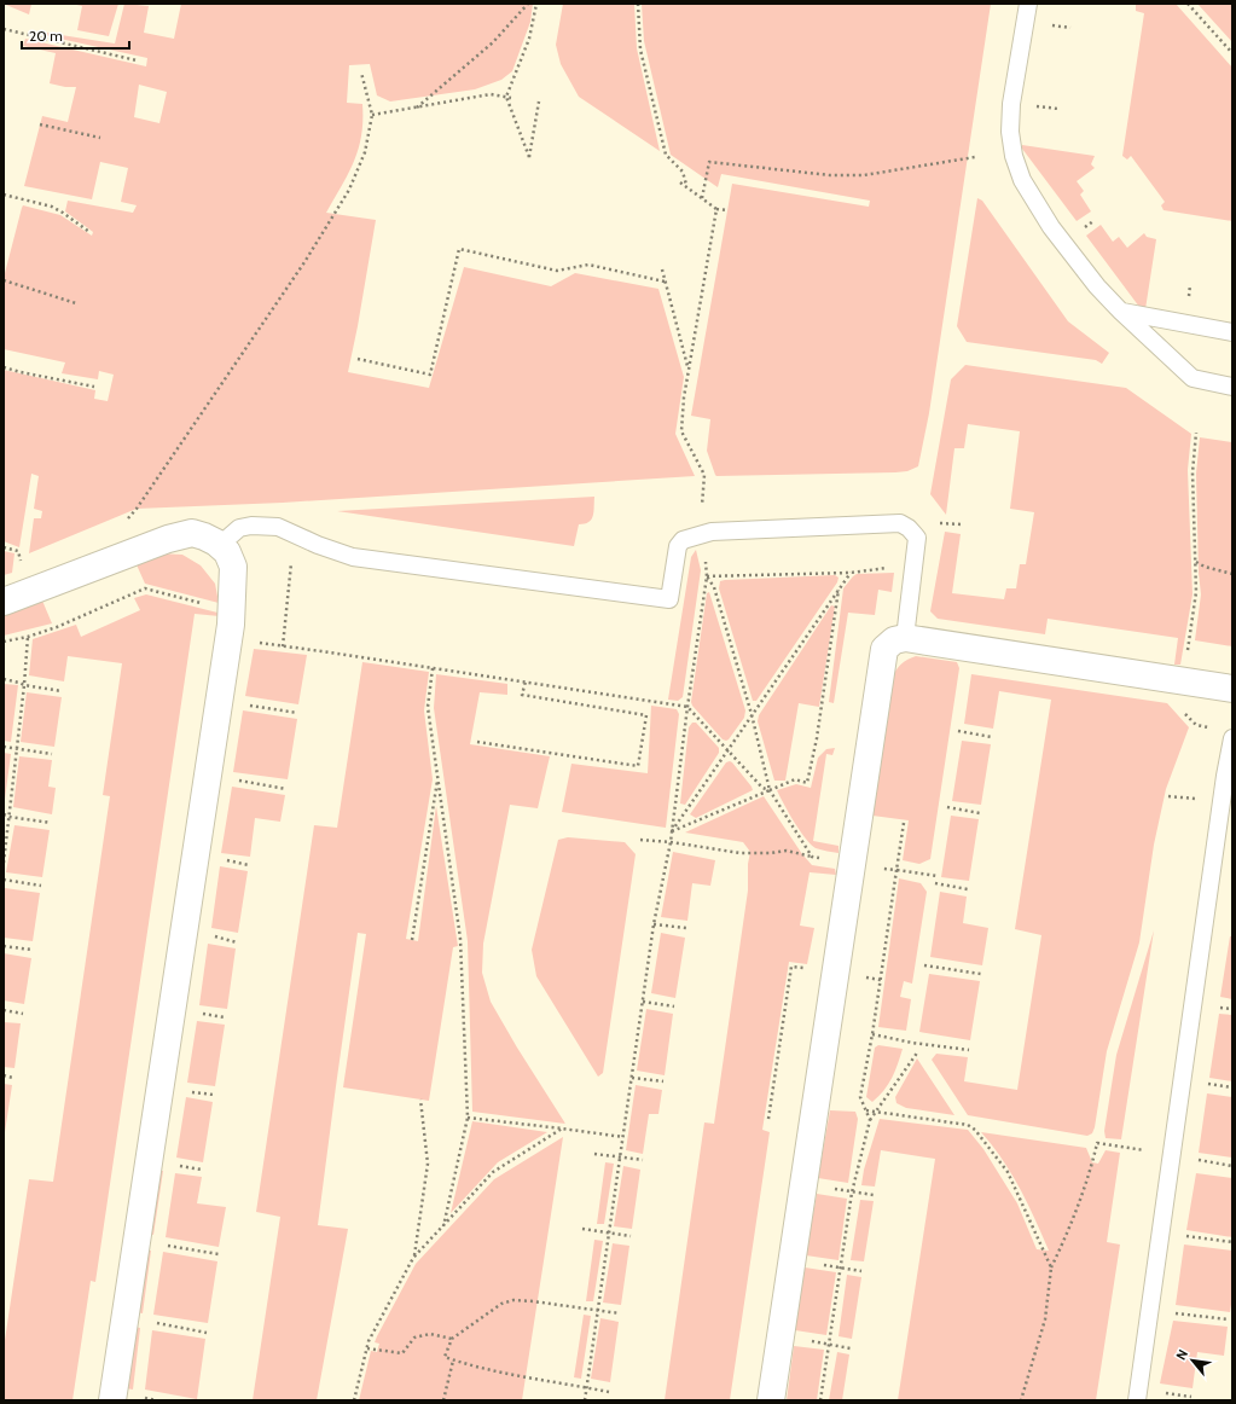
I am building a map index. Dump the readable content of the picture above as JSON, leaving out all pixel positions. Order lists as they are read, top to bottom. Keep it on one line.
{"scale_bar":"20 m","north":"top left"}
